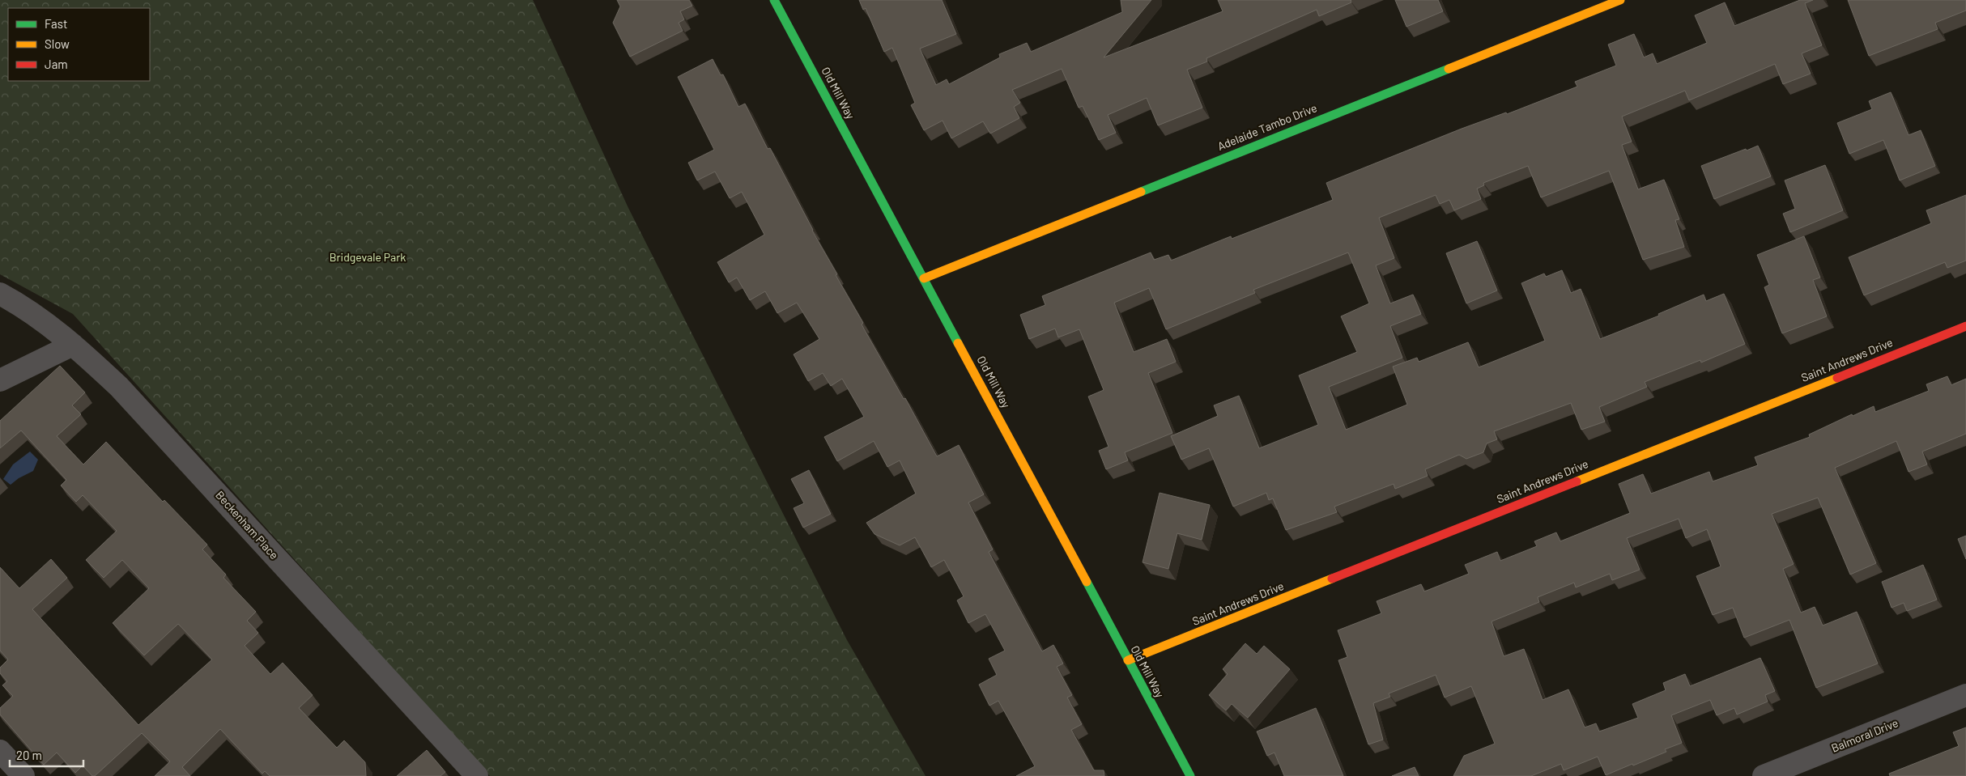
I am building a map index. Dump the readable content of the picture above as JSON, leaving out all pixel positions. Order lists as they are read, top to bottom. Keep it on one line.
{"streets":{"street":["Old Mill Way","Adelaide Tambo Drive","Saint Andrews Drive","Beckenham Place","Balmoral Drive"]},"crossings":[["Old Mill Way","Adelaide Tambo Drive"],["Old Mill Way","Saint Andrews Drive"]],"parks":["Bridgevale Park"],"legend":["Fast","Slow","Jam"],"scale_bar":"20 m"}
